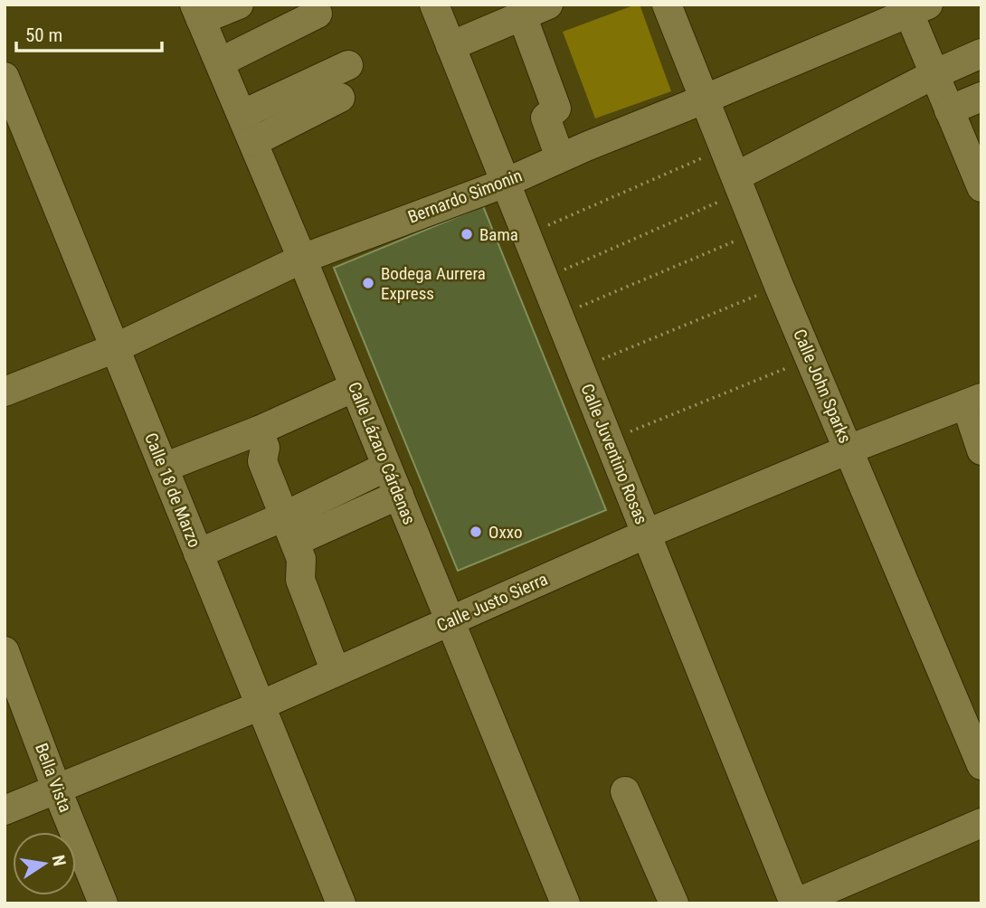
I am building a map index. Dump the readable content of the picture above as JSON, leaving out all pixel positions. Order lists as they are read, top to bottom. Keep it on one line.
{"streets":{"street":["Bernardo Simonin","Calle John Sparks","Calle Lázaro Cárdenas","Calle Juventino Rosas","Calle 18 de Marzo","Calle Justo Sierra","Bella Vista"]},"crossings":[["Bernardo Simonin","Calle John Sparks"],["Bernardo Simonin","Calle Lázaro Cárdenas"],["Bernardo Simonin","Calle Juventino Rosas"],["Bernardo Simonin","Calle 18 de Marzo"],["Calle John Sparks","Calle Justo Sierra"],["Calle Lázaro Cárdenas","Calle Justo Sierra"],["Calle Juventino Rosas","Calle Justo Sierra"],["Calle 18 de Marzo","Calle Justo Sierra"],["Calle Justo Sierra","Bella Vista"]],"places":["Bama","Bodega Aurrera Express","Oxxo"],"scale_bar":"50 m","north":"right"}
